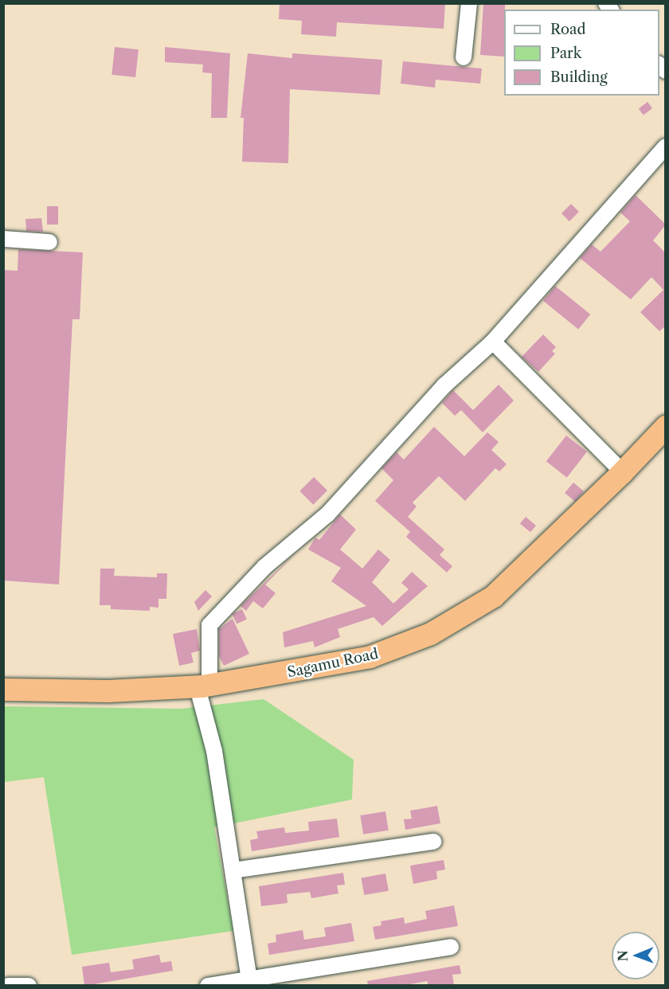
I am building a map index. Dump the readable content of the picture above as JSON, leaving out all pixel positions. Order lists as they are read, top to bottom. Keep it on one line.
{"streets":{"highway":["Sagamu Road"]},"legend":["Road","Park","Building"],"north":"left"}
